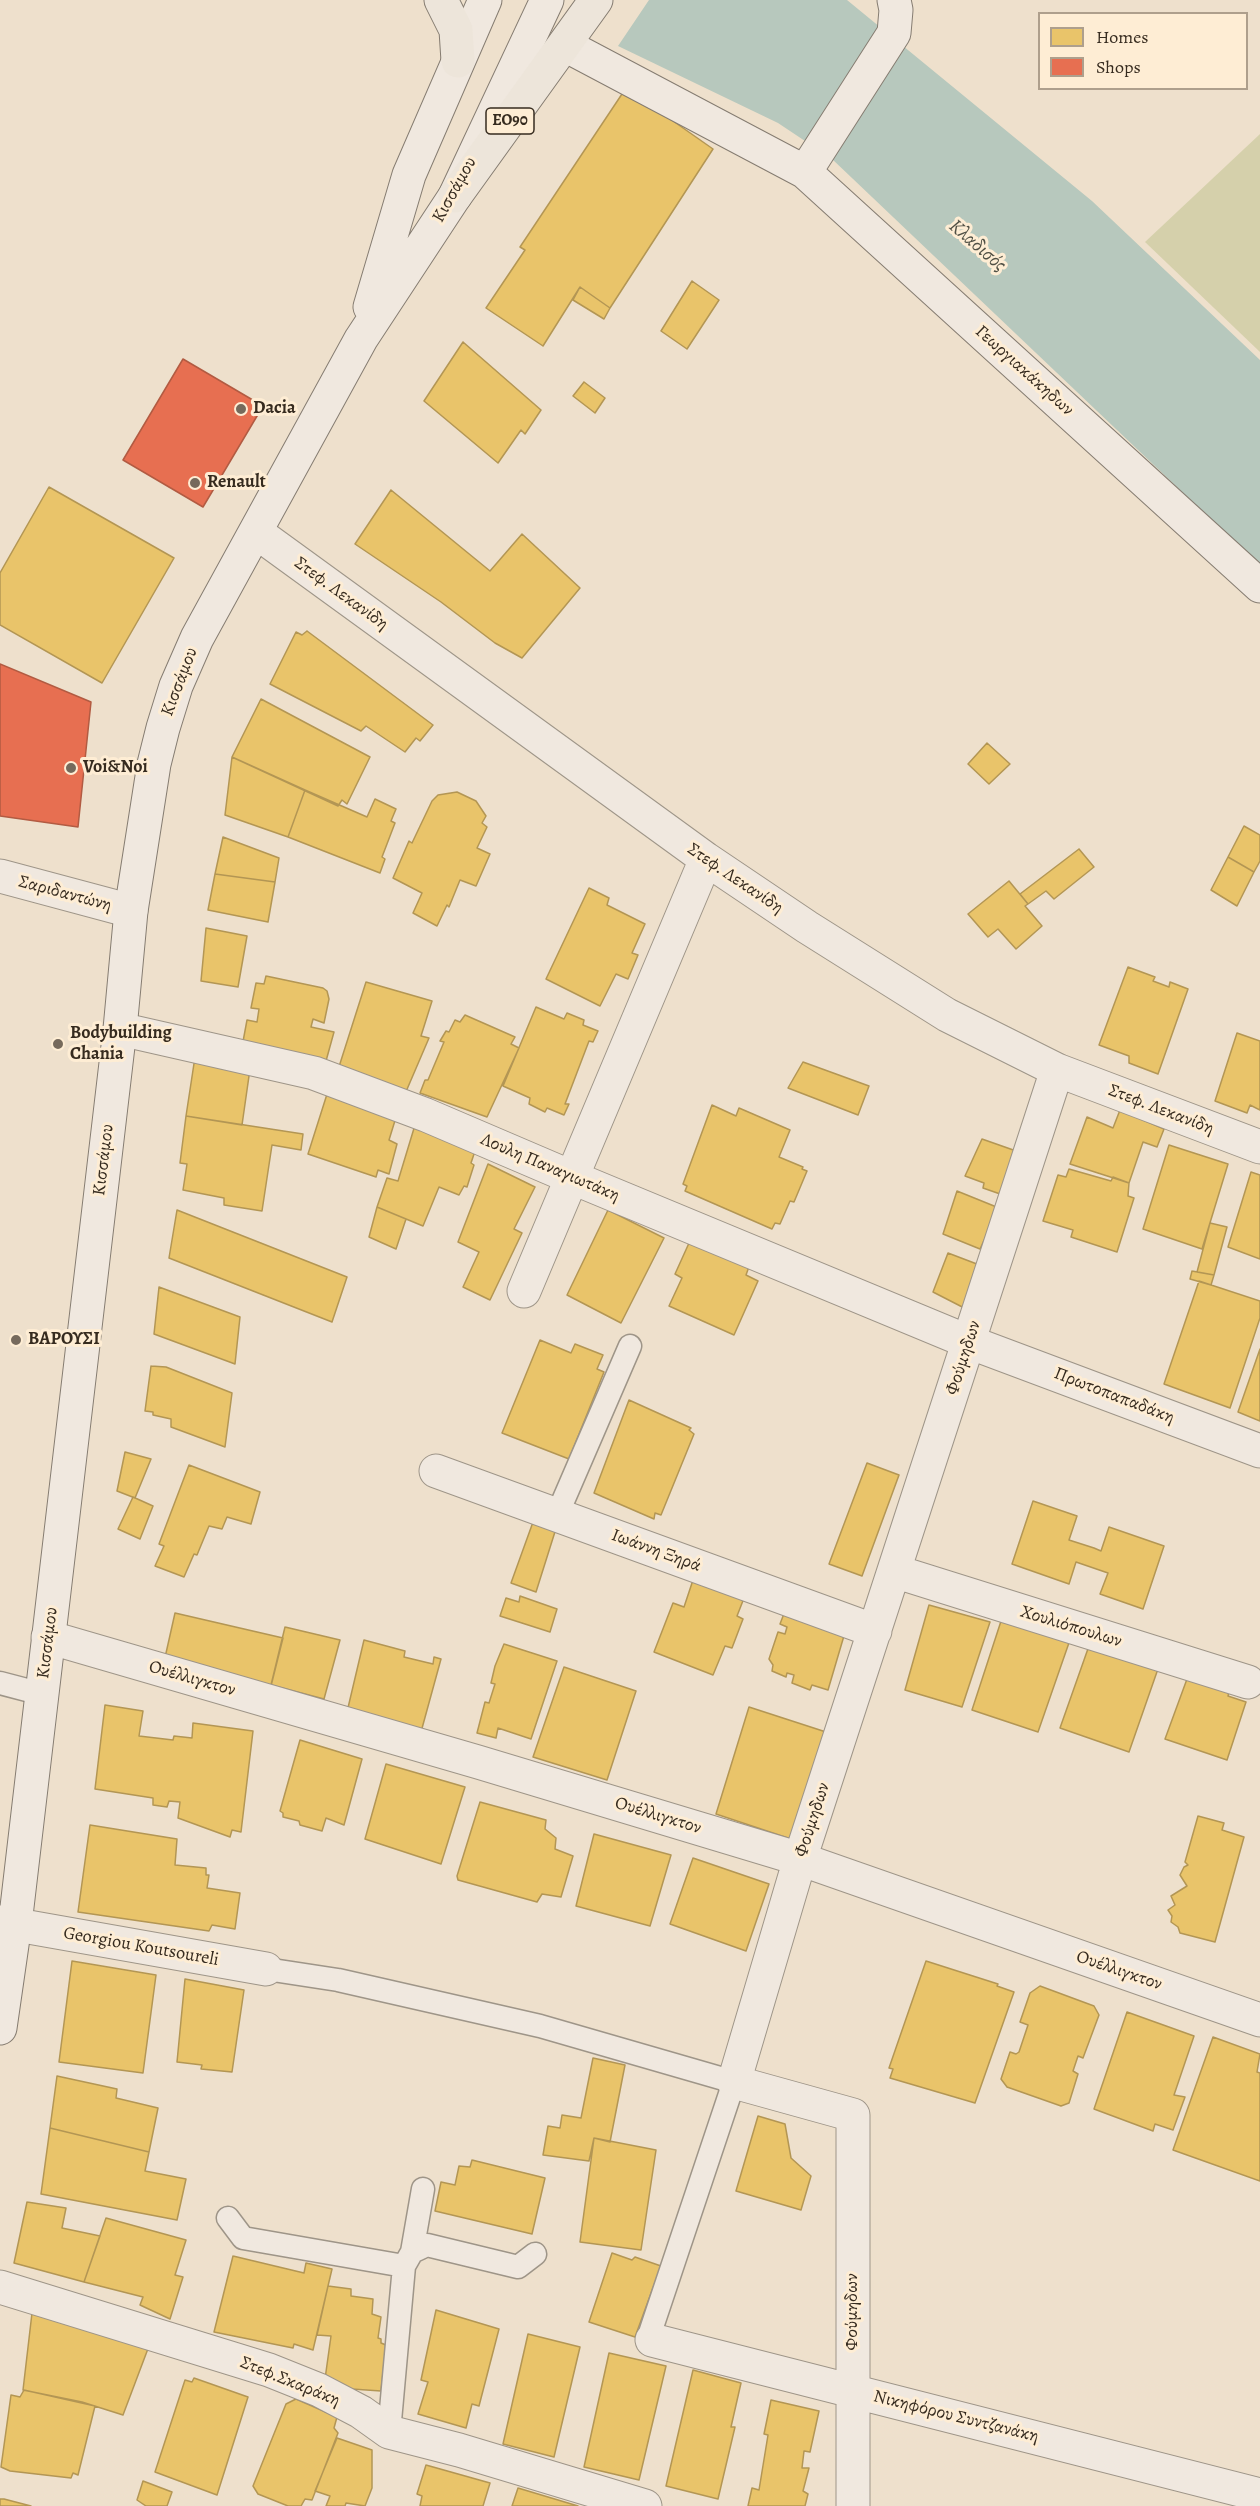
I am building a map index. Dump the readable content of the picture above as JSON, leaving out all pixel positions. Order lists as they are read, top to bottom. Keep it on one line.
{"streets":{"main road":["ΕΟ90"],"street":["Κισσάμου","Γεωργιακάκηδων","Στεφ. Λεκανίδη","Σαριδαντώνη","Λουλη Παναγιωτάκη","Φούμηδων","Πρωτοπαπαδάκη","Ιωάννη Ξηρά","Χουλιόπουλων","Ουέλλιγκτον","Georgiou Koutsoureli","Στεφ.Σκαράκη","Νικηφόρου Συντζανάκη"]},"crossings":[["ΕΟ90","Κισσάμου"],["ΕΟ90","Γεωργιακάκηδων"],["Κισσάμου","Στεφ. Λεκανίδη"],["Κισσάμου","Σαριδαντώνη"],["Κισσάμου","Λουλη Παναγιωτάκη"],["Κισσάμου","Ουέλλιγκτον"],["Κισσάμου","Georgiou Koutsoureli"],["Στεφ. Λεκανίδη","Φούμηδων"],["Λουλη Παναγιωτάκη","Φούμηδων"],["Λουλη Παναγιωτάκη","Πρωτοπαπαδάκη"],["Φούμηδων","Πρωτοπαπαδάκη"],["Φούμηδων","Ιωάννη Ξηρά"],["Φούμηδων","Χουλιόπουλων"],["Φούμηδων","Ουέλλιγκτον"],["Φούμηδων","Νικηφόρου Συντζανάκη"]],"water":["Κλαδισός"],"places":["Dacia","Renault","Voi&Noi","Bodybuilding Chania","ΒΑΡΟΥΣΙ"],"legend":["Homes","Shops"]}
